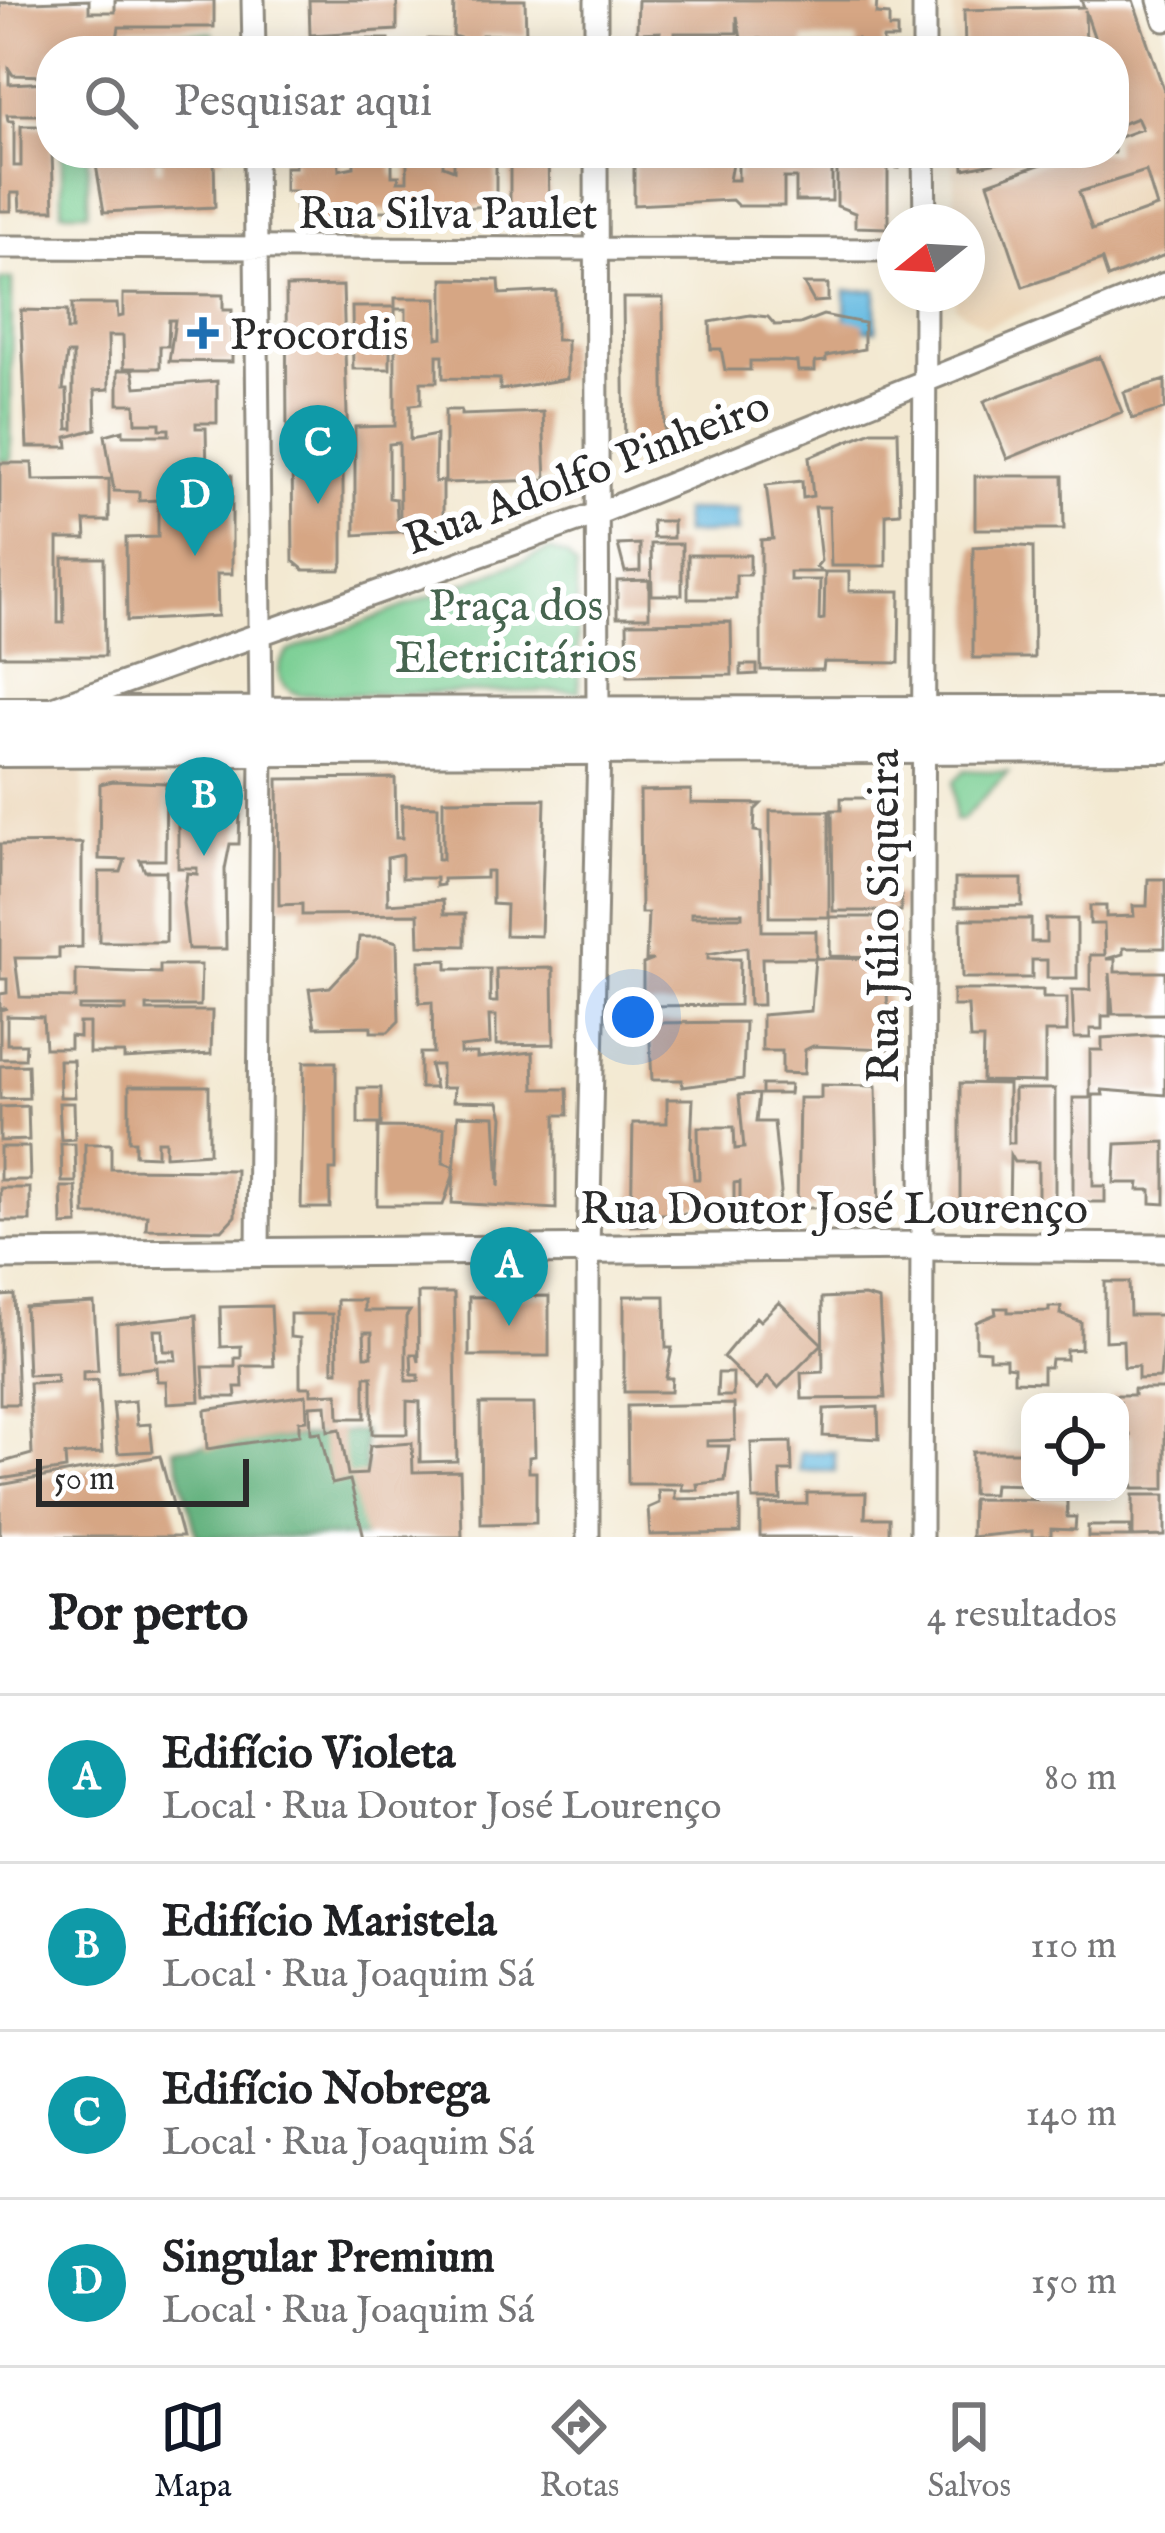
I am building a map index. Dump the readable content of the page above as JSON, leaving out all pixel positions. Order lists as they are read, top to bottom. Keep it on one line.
{"streets":{"street":["Rua Silva Paulet","Rua Adolfo Pinheiro","Rua Júlio Siqueira","Rua Doutor José Lourenço"]},"crossings":[["Rua Adolfo Pinheiro","Rua Júlio Siqueira"],["Rua Júlio Siqueira","Rua Doutor José Lourenço"]],"parks":["Praça dos Eletricitários"],"places":{"health":["Procordis"]},"scale_bar":"50 m","north":"left","page":{"search":"Pesquisar aqui","pins":["C","D","B","A"],"scale":"50 m","heading":["Por perto","4 resultados"],"list":[{"mark":"A","name":"Edifício Violeta","note":"Local · Rua Doutor José Lourenço","value":"80 m"},{"mark":"B","name":"Edifício Maristela","note":"Local · Rua Joaquim Sá","value":"110 m"},{"mark":"C","name":"Edifício Nobrega","note":"Local · Rua Joaquim Sá","value":"140 m"},{"mark":"D","name":"Singular Premium","note":"Local · Rua Joaquim Sá","value":"150 m"}],"nav":["Mapa","Rotas","Salvos"]}}
